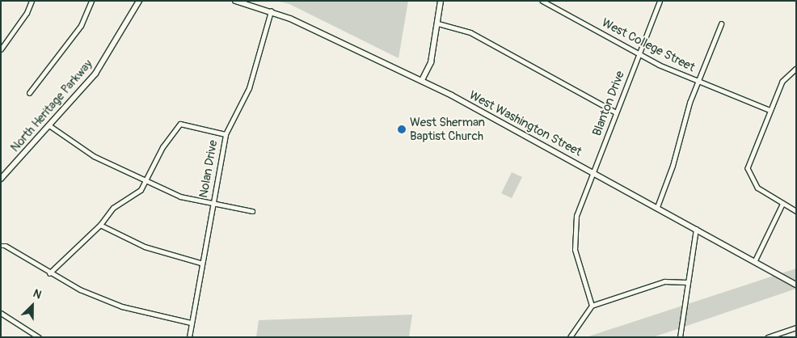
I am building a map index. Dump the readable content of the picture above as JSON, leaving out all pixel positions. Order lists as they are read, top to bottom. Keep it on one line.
{"streets":{"street":["West College Street","Blanton Drive","North Heritage Parkway","West Washington Street","Nolan Drive"]},"crossings":[["West College Street","Blanton Drive"],["Blanton Drive","West Washington Street"],["West Washington Street","Nolan Drive"]],"places":["West Sherman Baptist Church"],"north":"top right"}
